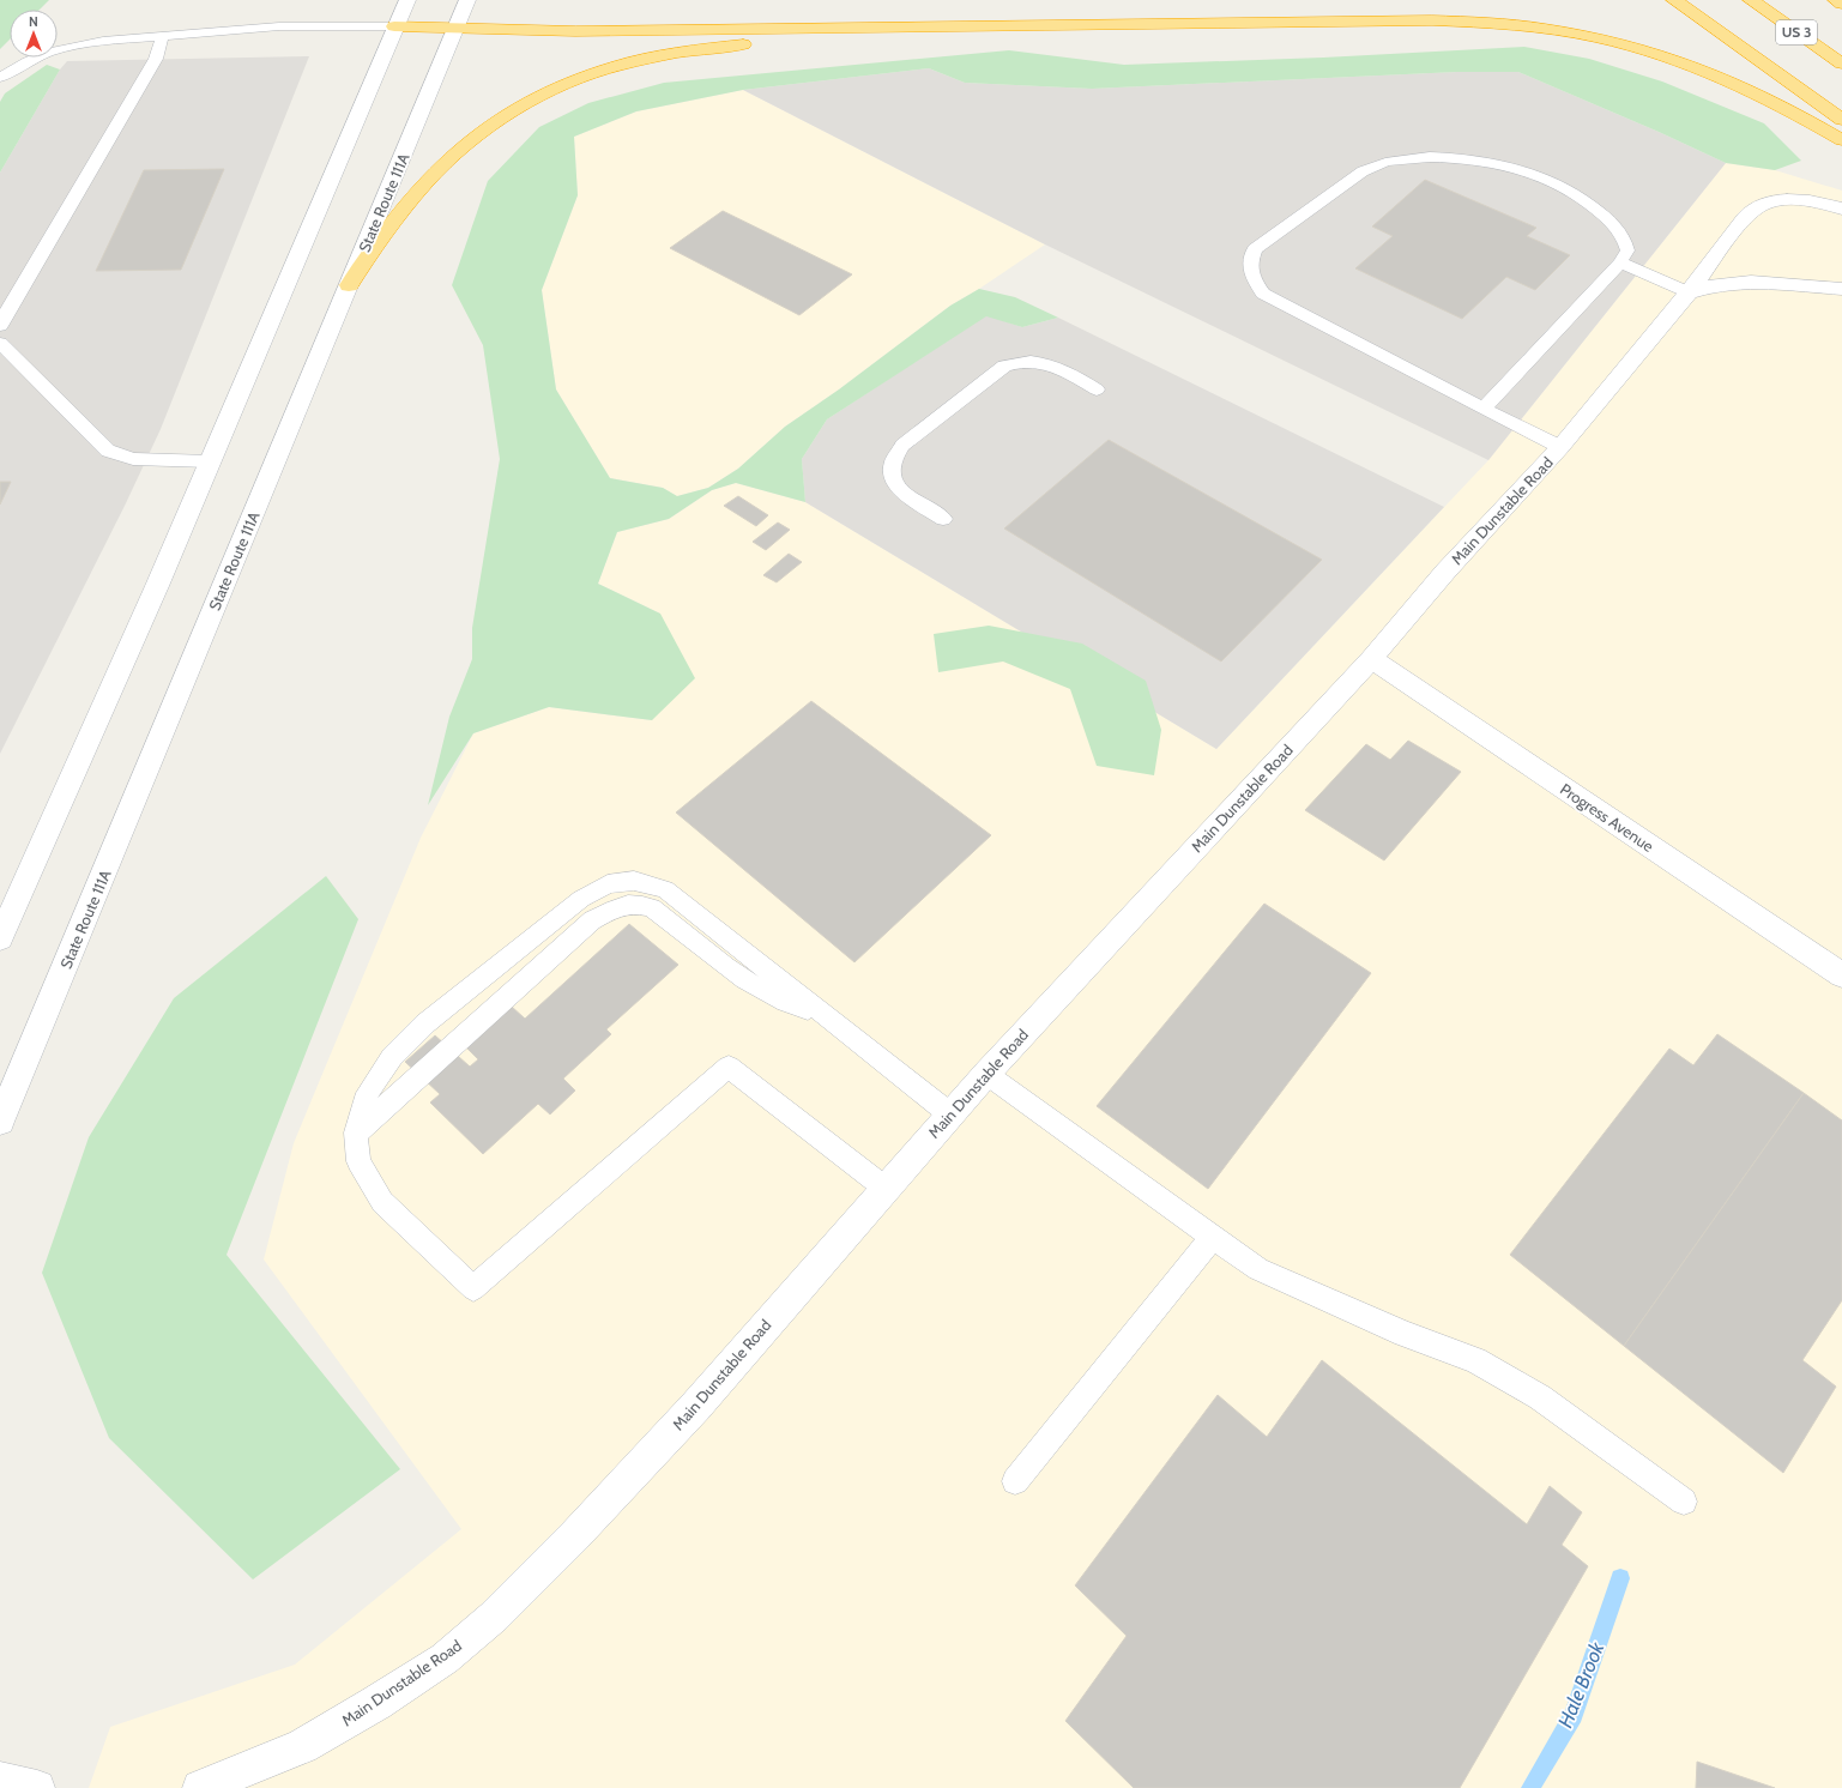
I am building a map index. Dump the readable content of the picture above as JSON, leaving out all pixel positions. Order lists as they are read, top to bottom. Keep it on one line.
{"streets":{"highway":["US 3"],"main road":["State Route 111A","Main Dunstable Road","Progress Avenue"]},"crossings":[["Main Dunstable Road","Progress Avenue"]],"water":["Hale Brook"],"north":"top"}
